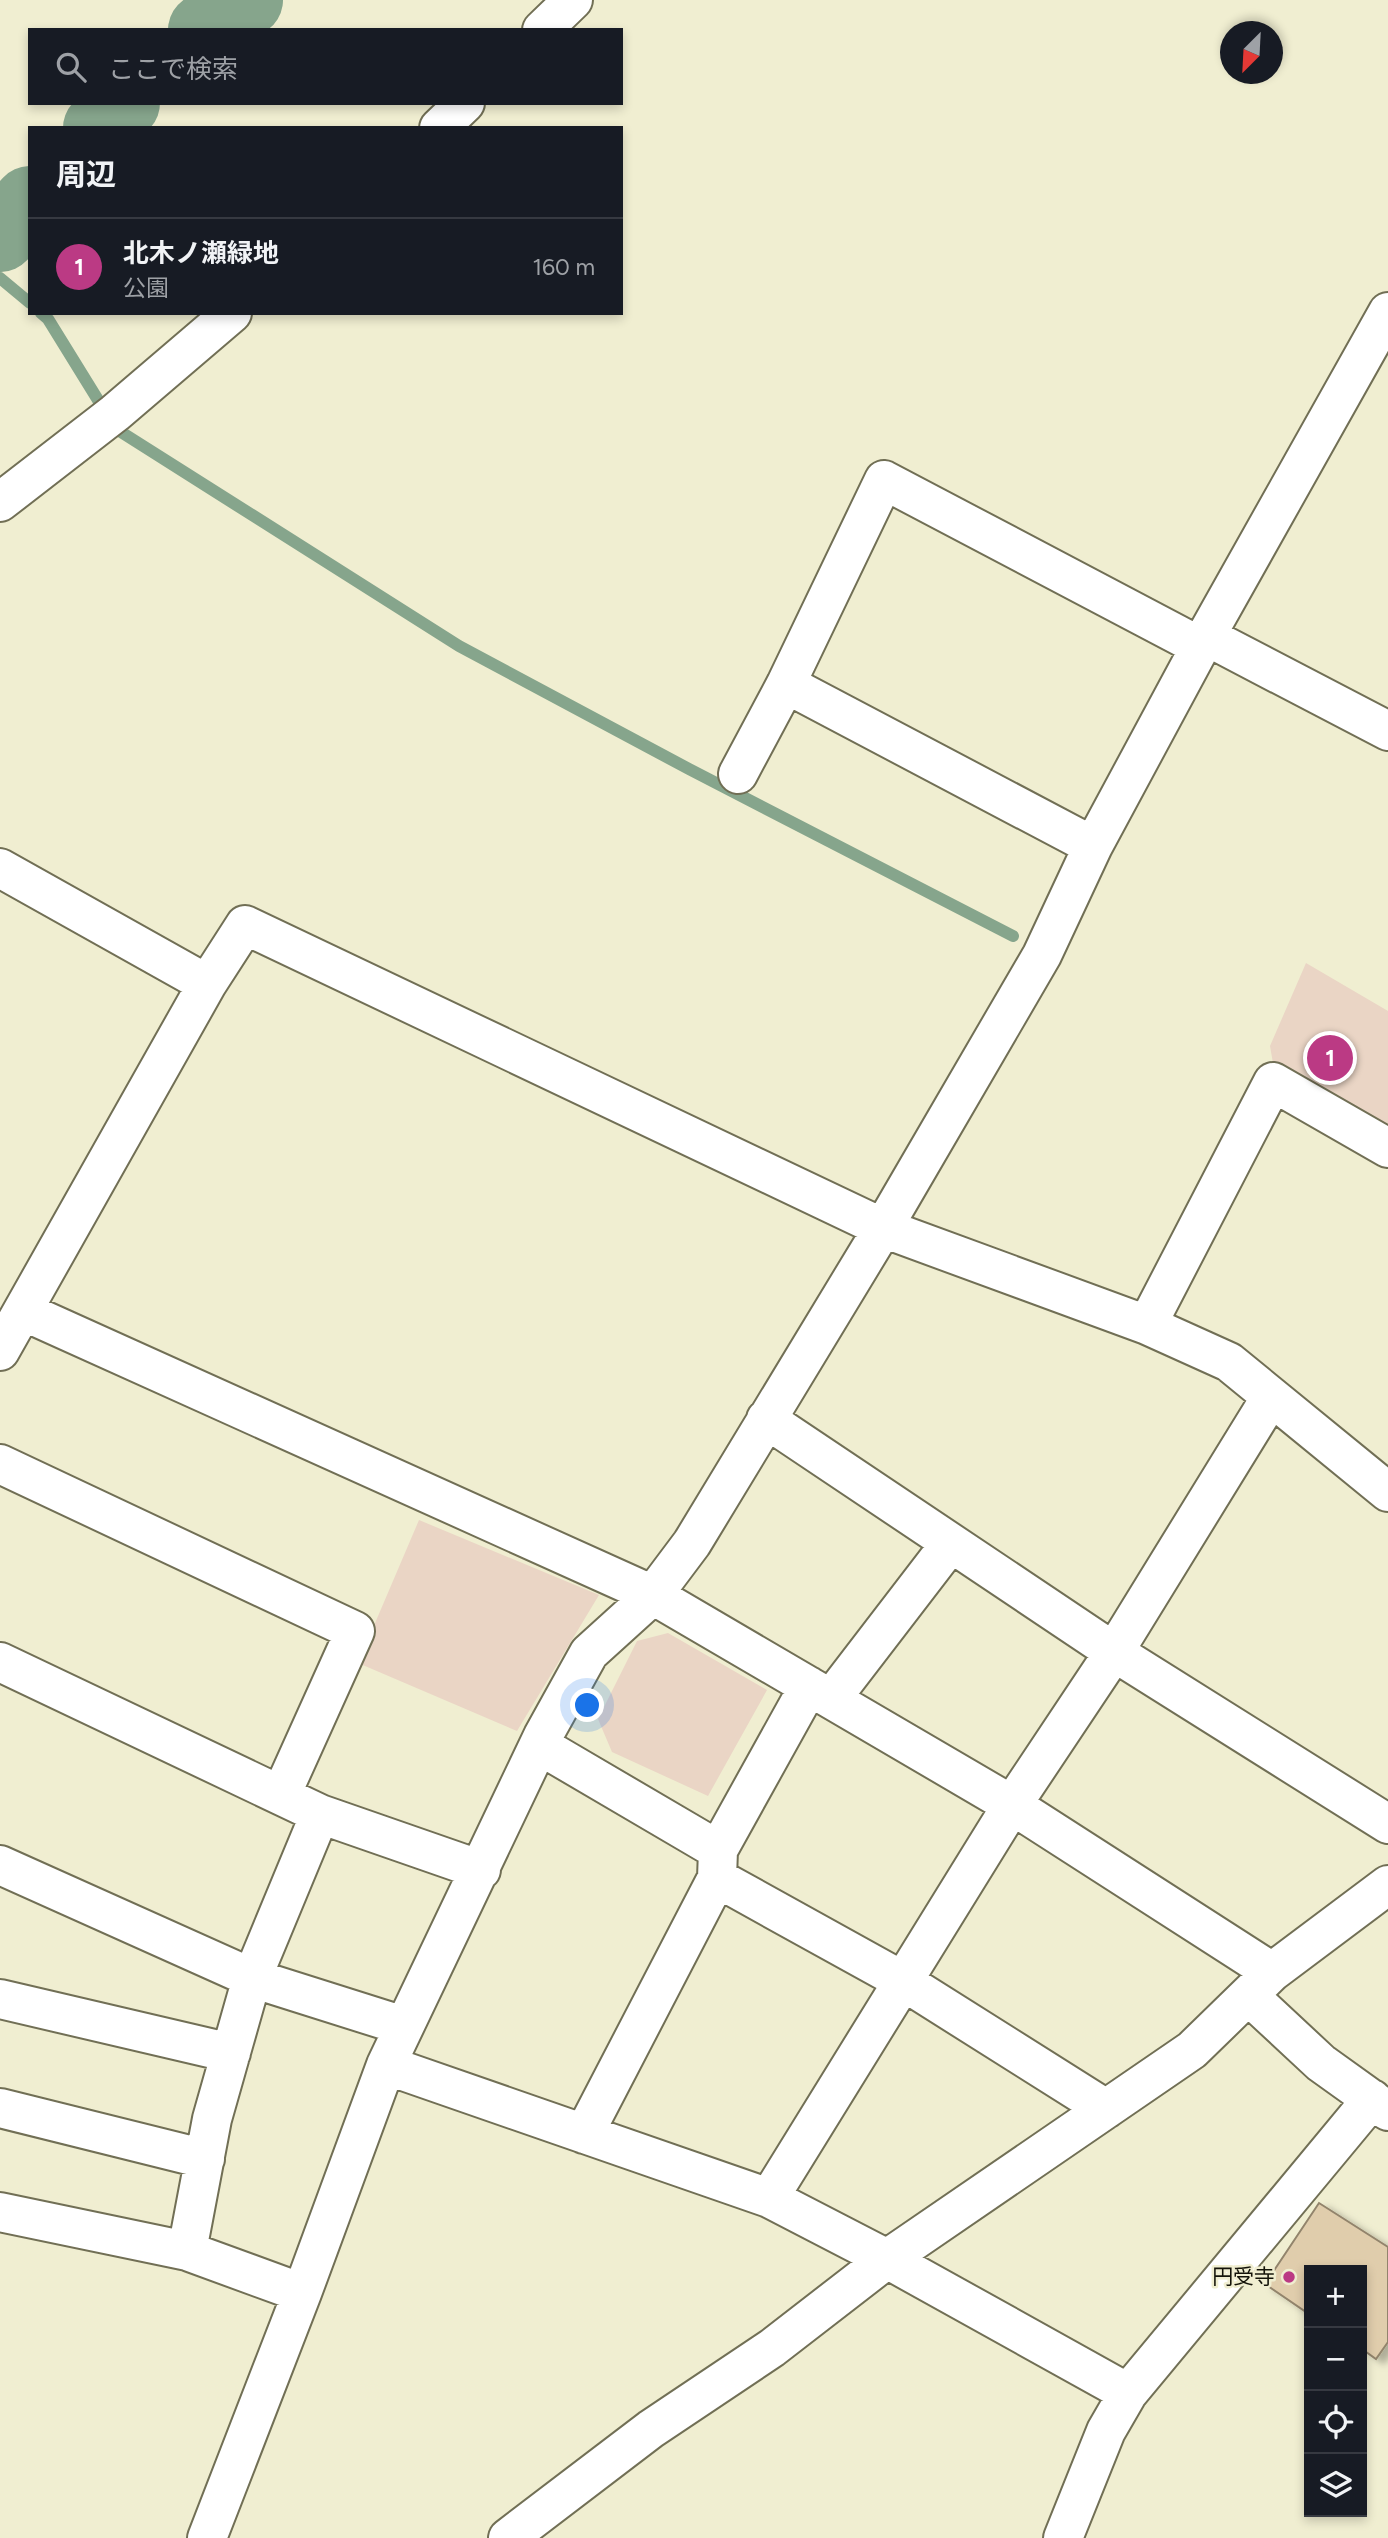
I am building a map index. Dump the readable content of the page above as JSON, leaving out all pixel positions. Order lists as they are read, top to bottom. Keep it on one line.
{"places":["円受寺"],"north":"bottom left","page":{"search":"ここで検索","heading":"周辺","list":[{"mark":"1","name":"北木ノ瀬緑地","note":"公園","value":"160 m"}],"pins":"1","map_buttons":["+","−"]}}
